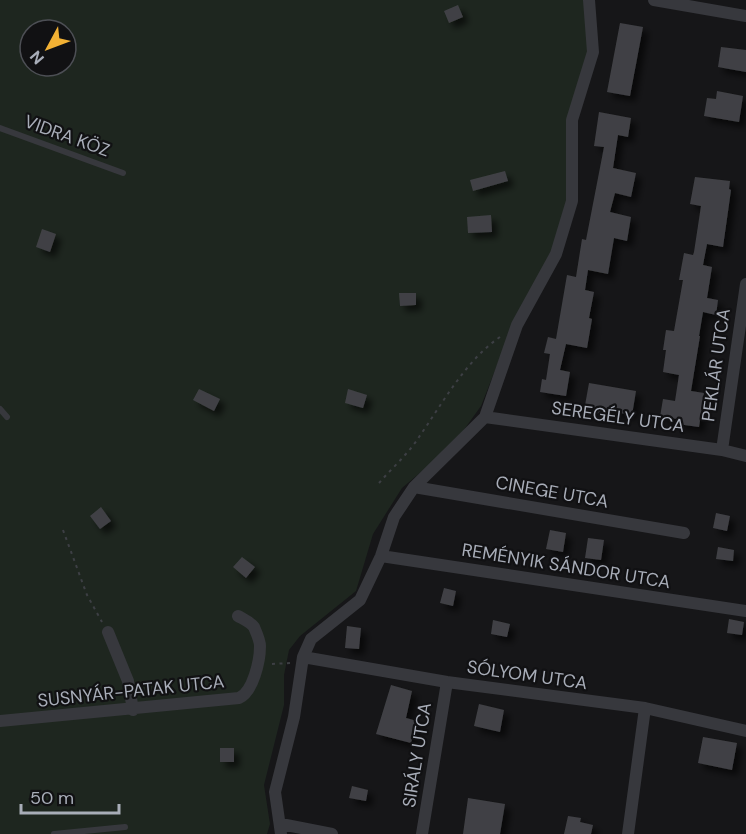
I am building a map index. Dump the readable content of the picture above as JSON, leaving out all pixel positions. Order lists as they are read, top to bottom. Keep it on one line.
{"streets":{"street":["PEKLÁR UTCA","SEREGÉLY UTCA","CINEGE UTCA","REMÉNYIK SÁNDOR UTCA","SÓLYOM UTCA","SUSNYÁR-PATAK UTCA","SIRÁLY UTCA"],"lane":["VIDRA KÖZ"]},"crossings":[["PEKLÁR UTCA","SEREGÉLY UTCA"],["SÓLYOM UTCA","SIRÁLY UTCA"]],"scale_bar":"50 m","north":"bottom left"}
